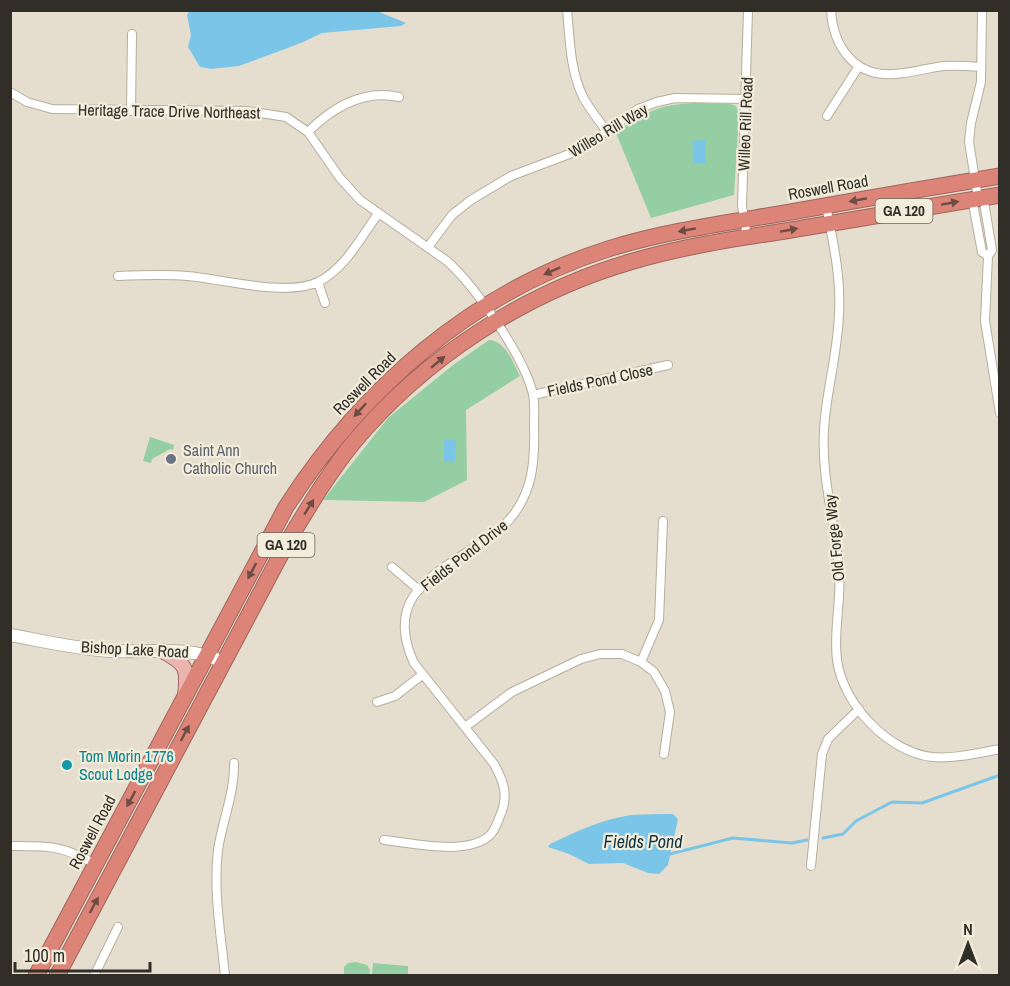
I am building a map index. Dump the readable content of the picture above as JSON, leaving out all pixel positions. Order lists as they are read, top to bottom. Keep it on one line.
{"streets":{"highway":["Roswell Road","GA 120"],"street":["Heritage Trace Drive Northeast","Willeo Rill Road","Willeo Rill Way","Fields Pond Close","Old Forge Way","Fields Pond Drive","Bishop Lake Road"]},"crossings":[["Heritage Trace Drive Northeast","Willeo Rill Way"],["Heritage Trace Drive Northeast","Roswell Road"],["Heritage Trace Drive Northeast","Fields Pond Drive"],["Willeo Rill Road","Willeo Rill Way"],["Willeo Rill Road","Roswell Road"],["Roswell Road","Old Forge Way"],["Roswell Road","Fields Pond Drive"],["Roswell Road","Bishop Lake Road"],["Fields Pond Close","Fields Pond Drive"]],"water":["Fields Pond"],"places":["Saint Ann Catholic Church","Tom Morin 1776 Scout Lodge"],"scale_bar":"100 m","north":"top"}
